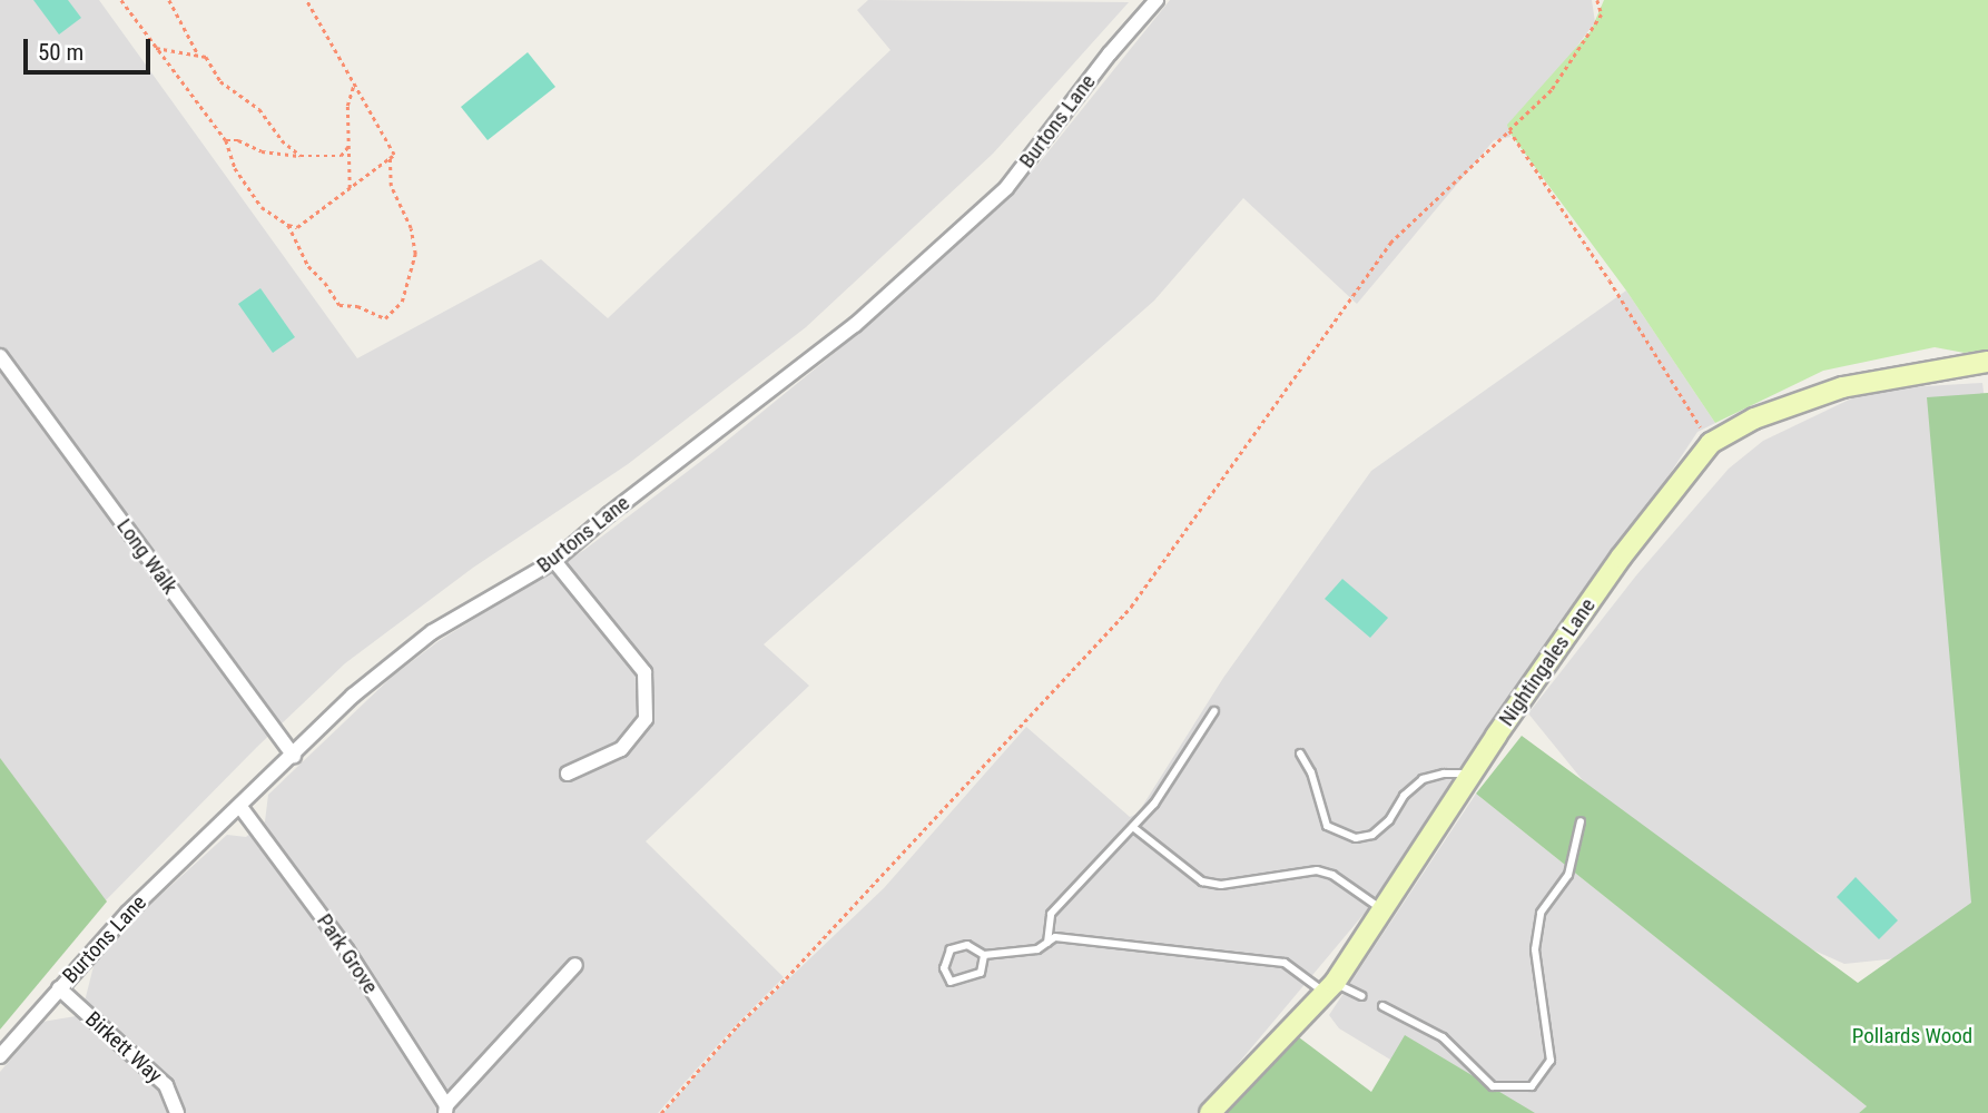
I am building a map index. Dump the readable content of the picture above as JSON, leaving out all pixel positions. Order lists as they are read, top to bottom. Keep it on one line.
{"streets":{"main road":["Nightingales Lane"],"street":["Burtons Lane","Long Walk","Park Grove","Birkett Way"]},"crossings":[["Burtons Lane","Long Walk"],["Burtons Lane","Park Grove"],["Burtons Lane","Birkett Way"]],"parks":["Pollards Wood"],"scale_bar":"50 m"}
